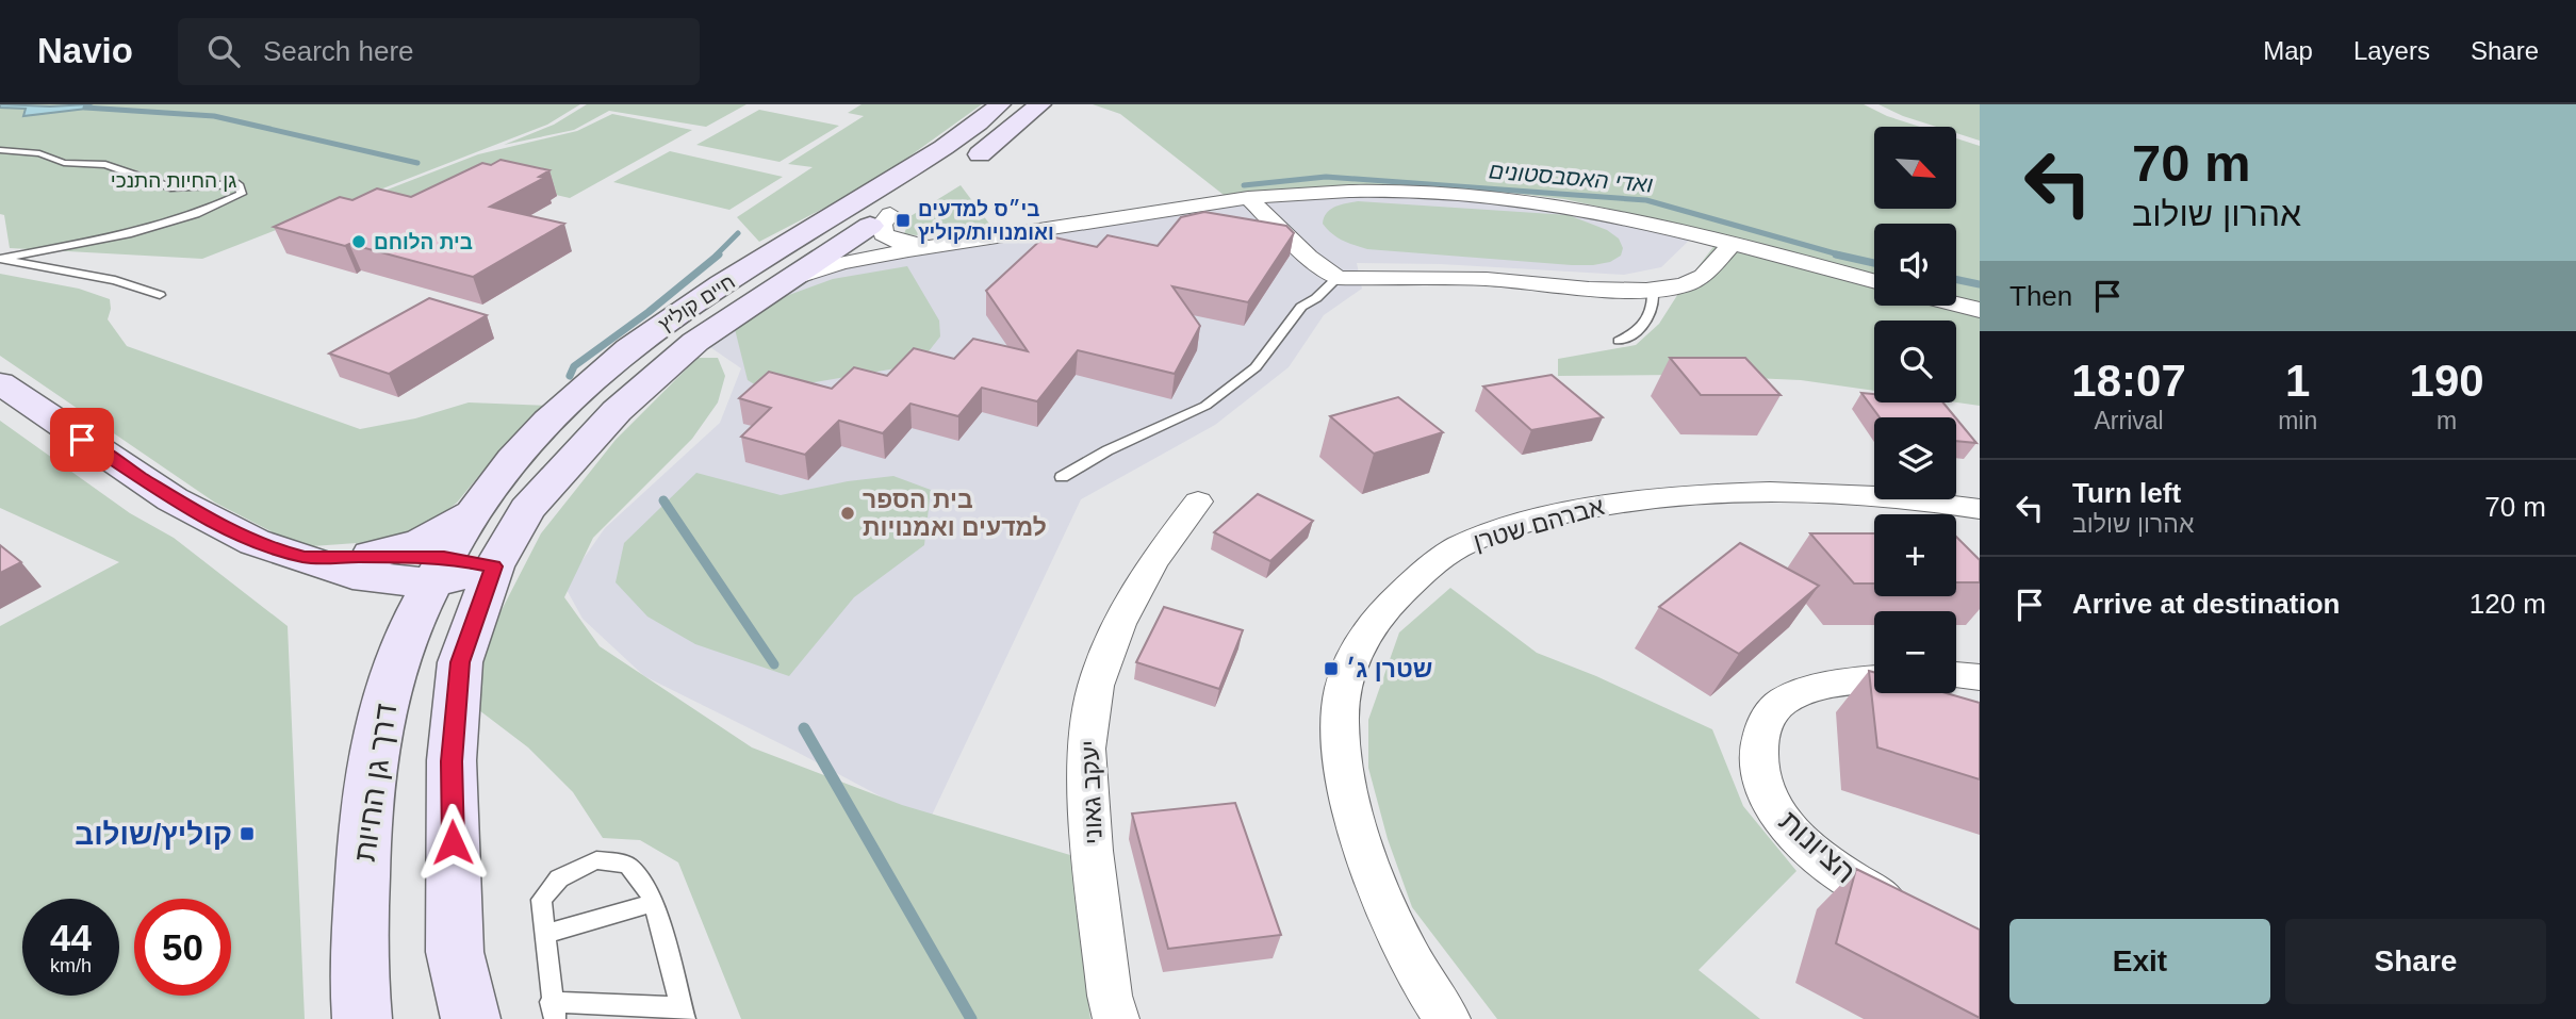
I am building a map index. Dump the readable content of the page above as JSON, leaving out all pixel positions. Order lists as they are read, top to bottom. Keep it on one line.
{"streets":{"main road":["חיים קוליץ","דרך גן החיות"],"street":["אברהם שטרן","יעקב גאוני","הציונות"]},"crossings":[["חיים קוליץ","דרך גן החיות"]],"water":["ואדי האסבסטונים"],"parks":["גן החיות התנכי"],"places":{"transit":["בי״ס למדעים ואומנויות/קוליץ","שטרן ג׳","קוליץ/שולוב"],"other":["בית הלוחם","בית הספר למדעים ואמנויות"]},"north":"bottom right","page":{"header":"Navio","search":"Search here","nav":["Map","Layers","Share"],"turn":["70 m","אהרון שולוב"],"map_buttons":["+","−"],"then":"Then","eta":["18:07","Arrival","1","min","190","m"],"list":[{"name":"Turn left","note":"אהרון שולוב","value":"70 m"},{"name":"Arrive at destination","value":"120 m"}],"speed":"44 km/h","limit":"50","buttons":["Exit","Share"]}}
